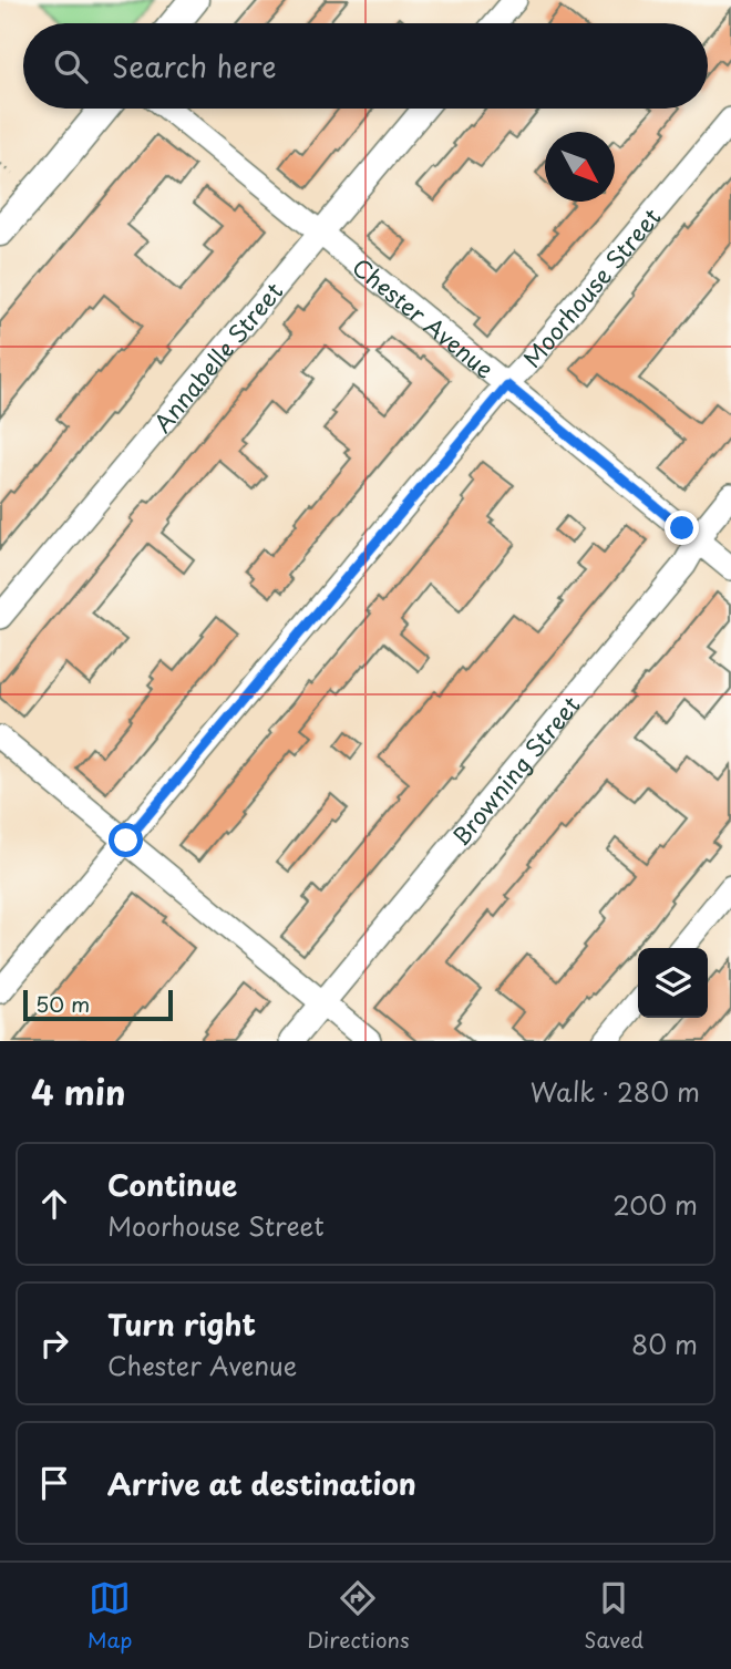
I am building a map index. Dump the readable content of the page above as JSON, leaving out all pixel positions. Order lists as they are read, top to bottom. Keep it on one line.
{"streets":{"street":["Moorhouse Street","Chester Avenue","Annabelle Street","Browning Street"]},"crossings":[["Moorhouse Street","Chester Avenue"],["Chester Avenue","Annabelle Street"],["Chester Avenue","Browning Street"]],"scale_bar":"50 m","north":"bottom right","page":{"search":"Search here","scale":"50 m","heading":["4 min","Walk · 280 m"],"list":[["Continue","Moorhouse Street","200 m"],["Turn right","Chester Avenue","80 m"],"Arrive at destination"],"nav":["Map","Directions","Saved"]}}
